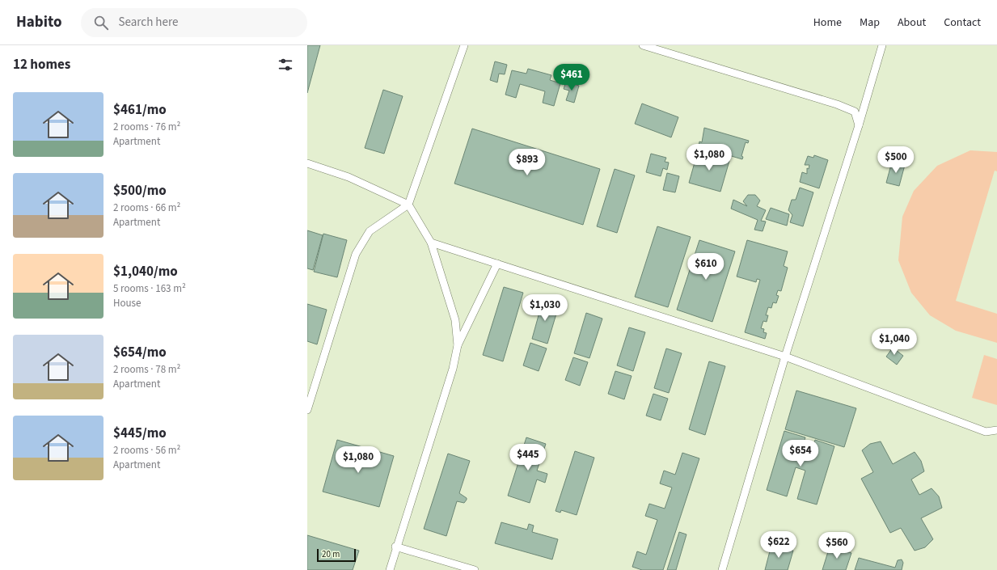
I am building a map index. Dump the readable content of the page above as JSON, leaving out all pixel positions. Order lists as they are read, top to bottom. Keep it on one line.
{"scale_bar":"20 m","page":{"header":"Habito","search":"Search here","nav":["Home","Map","About","Contact"],"heading":"12 homes","price":["$461","$1,080","$500","$893","$610","$1,030","$1,040","$654","$445","$1,080","$622","$560"],"list":[{"name":"$461/mo","note":"2 rooms · 76 m² · Apartment"},{"name":"$500/mo","note":"2 rooms · 66 m² · Apartment"},{"name":"$1,040/mo","note":"5 rooms · 163 m² · House"},{"name":"$654/mo","note":"2 rooms · 78 m² · Apartment"},{"name":"$445/mo","note":"2 rooms · 56 m² · Apartment"}],"scale":"20 m"}}
